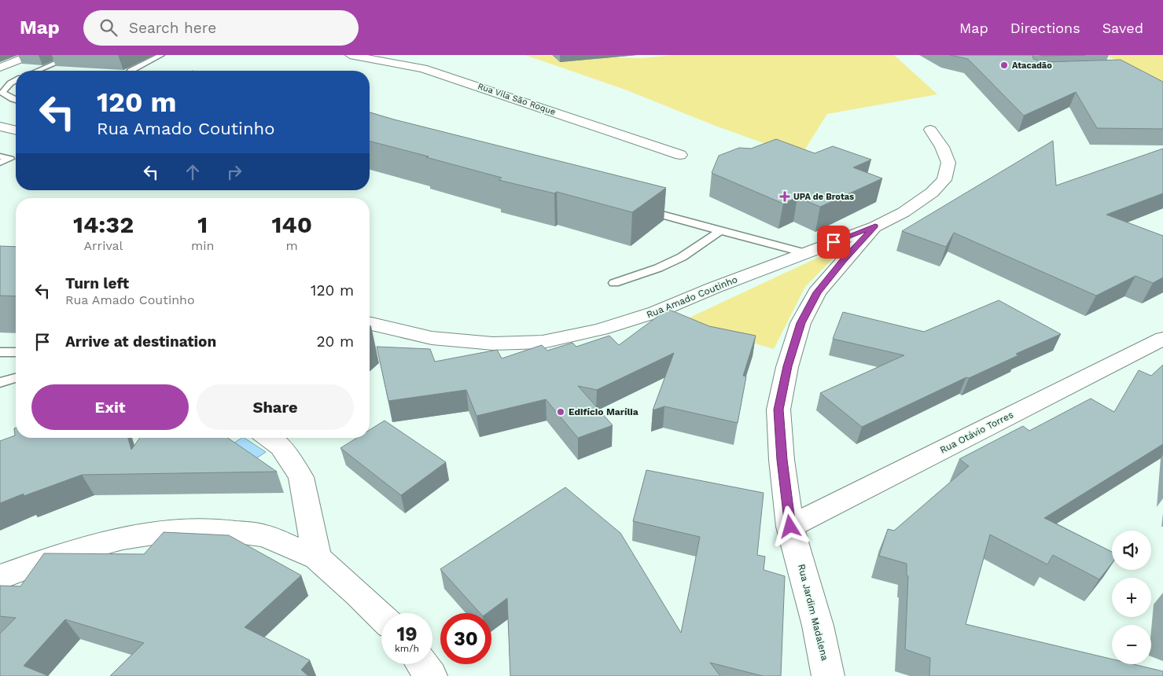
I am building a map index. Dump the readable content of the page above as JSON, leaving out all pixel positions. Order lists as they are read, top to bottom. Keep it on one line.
{"streets":{"street":["Rua Vila São Roque","Rua Amado Coutinho","Rua Otávio Torres","Rua Jardim Madalena"]},"crossings":[["Rua Amado Coutinho","Rua Jardim Madalena"],["Rua Otávio Torres","Rua Jardim Madalena"]],"places":{"other":["Atacadão","Edifício Marília"],"health":["UPA de Brotas"]},"page":{"header":"Map","search":"Search here","nav":["Map","Directions","Saved"],"turn":["120 m","Rua Amado Coutinho"],"eta":["14:32","Arrival","1","min","140","m"],"list":[{"name":"Turn left","note":"Rua Amado Coutinho","value":"120 m"},{"name":"Arrive at destination","value":"20 m"}],"buttons":["Exit","Share"],"map_buttons":["+","−"],"speed":"19 km/h","limit":"30"}}
